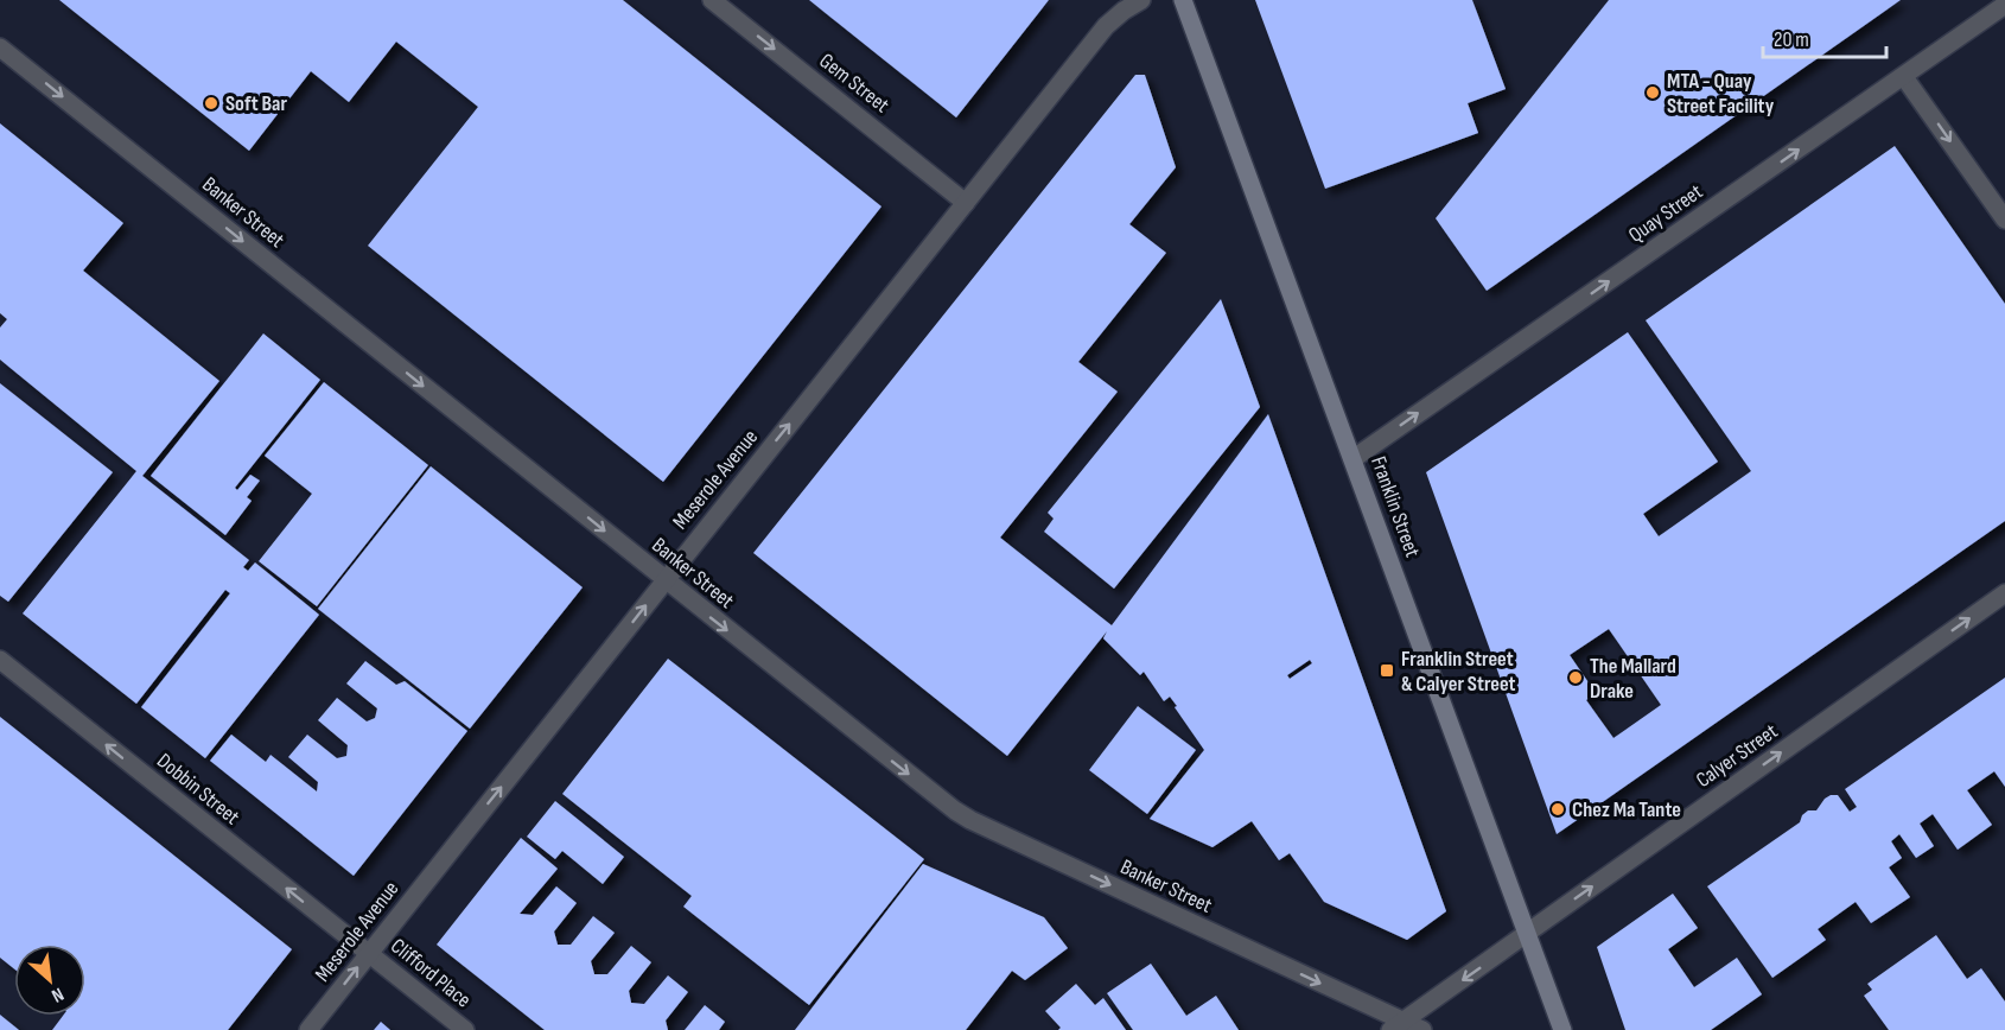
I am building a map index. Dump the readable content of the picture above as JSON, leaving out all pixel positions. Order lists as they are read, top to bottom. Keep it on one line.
{"streets":{"main road":["Franklin Street"],"street":["Gem Street","Banker Street","Quay Street","Meserole Avenue","Calyer Street","Dobbin Street","Clifford Place"]},"crossings":[["Gem Street","Meserole Avenue"],["Banker Street","Meserole Avenue"],["Banker Street","Calyer Street"],["Quay Street","Franklin Street"],["Meserole Avenue","Dobbin Street"],["Meserole Avenue","Clifford Place"],["Franklin Street","Calyer Street"],["Dobbin Street","Clifford Place"]],"one_way":["Gem Street","Banker Street","Quay Street","Meserole Avenue","Dobbin Street"],"places":{"other":["MTA - Quay Street Facility","Soft Bar","The Mallard Drake","Chez Ma Tante"],"transit":["Franklin Street & Calyer Street"]},"scale_bar":"20 m","north":"bottom right"}
